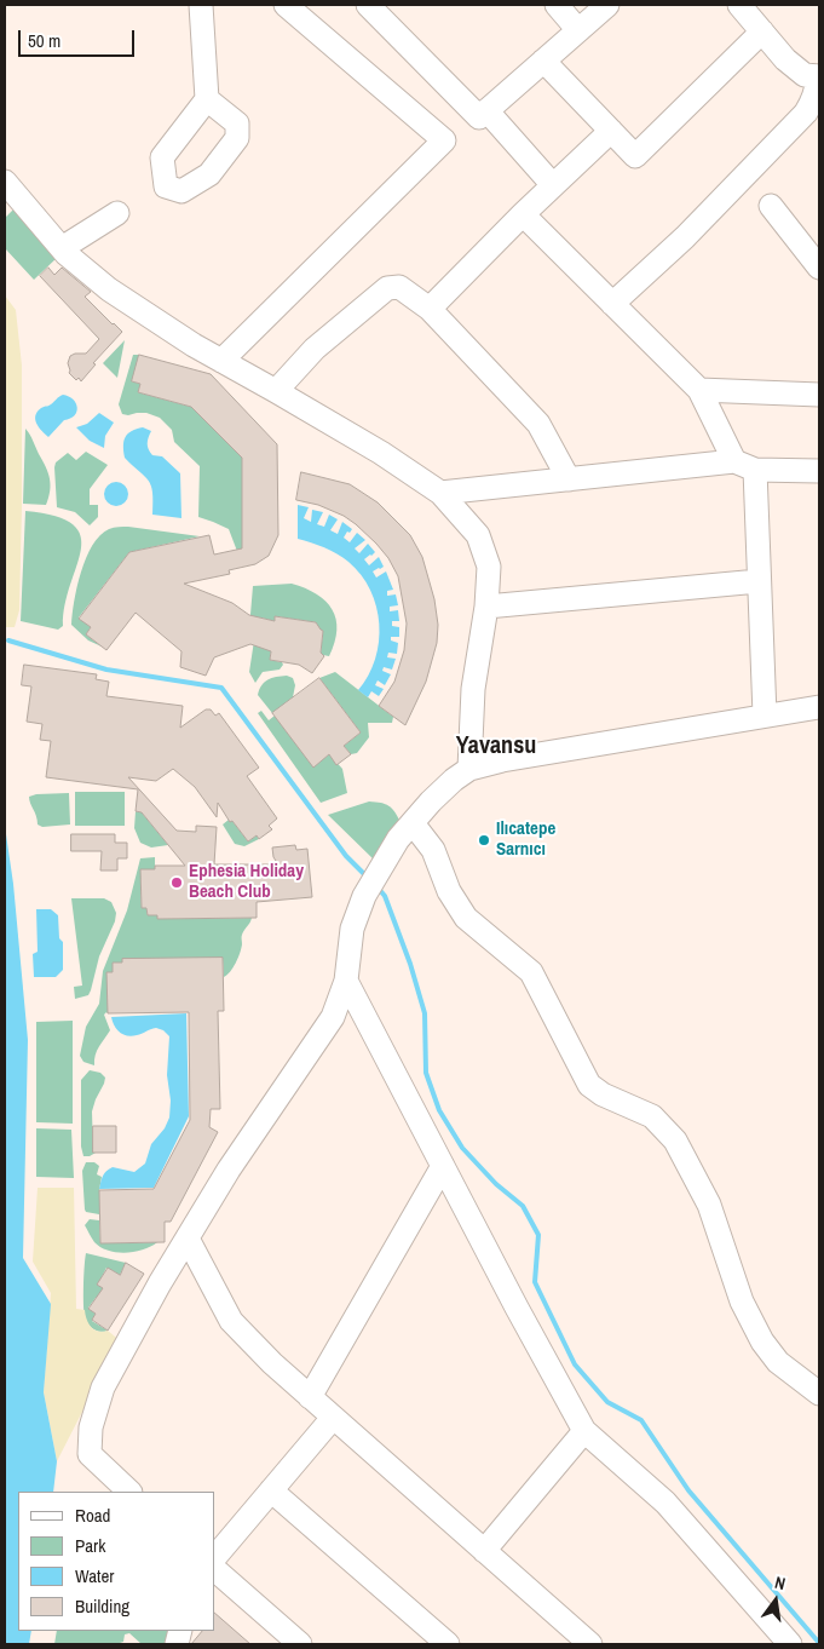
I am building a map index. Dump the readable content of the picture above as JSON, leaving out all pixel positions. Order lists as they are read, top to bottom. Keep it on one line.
{"districts":["Yavansu"],"places":["Ilıcatepe Sarnıcı","Ephesia Holiday Beach Club"],"legend":["Road","Park","Water","Building"],"scale_bar":"50 m","north":"top"}
